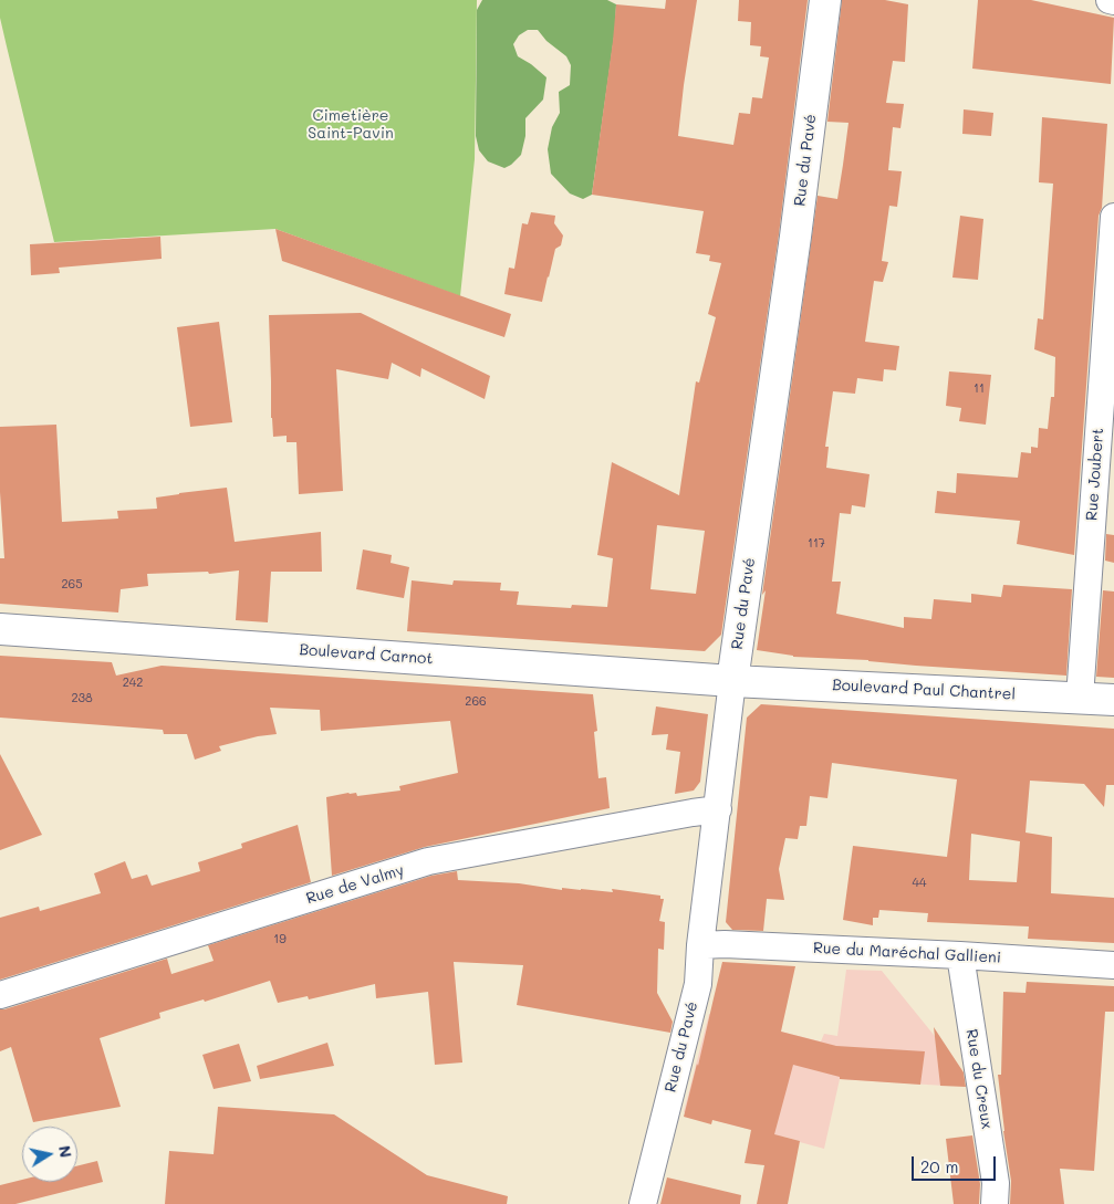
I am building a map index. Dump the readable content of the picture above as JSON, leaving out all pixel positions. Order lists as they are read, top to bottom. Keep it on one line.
{"streets":{"street":["Rue du Pavé","Rue Joubert","Boulevard Carnot","Boulevard Paul Chantrel","Rue de Valmy","Rue du Maréchal Gallieni","Rue du Creux"]},"crossings":[["Rue du Pavé","Boulevard Carnot"],["Rue du Pavé","Boulevard Paul Chantrel"],["Rue du Pavé","Rue de Valmy"],["Rue du Pavé","Rue du Maréchal Gallieni"],["Rue Joubert","Boulevard Paul Chantrel"],["Boulevard Carnot","Boulevard Paul Chantrel"],["Rue du Maréchal Gallieni","Rue du Creux"]],"parks":["Cimetière Saint-Pavin"],"house_numbers":["11","117","265","242","238","266","44","19"],"scale_bar":"20 m","north":"right"}
